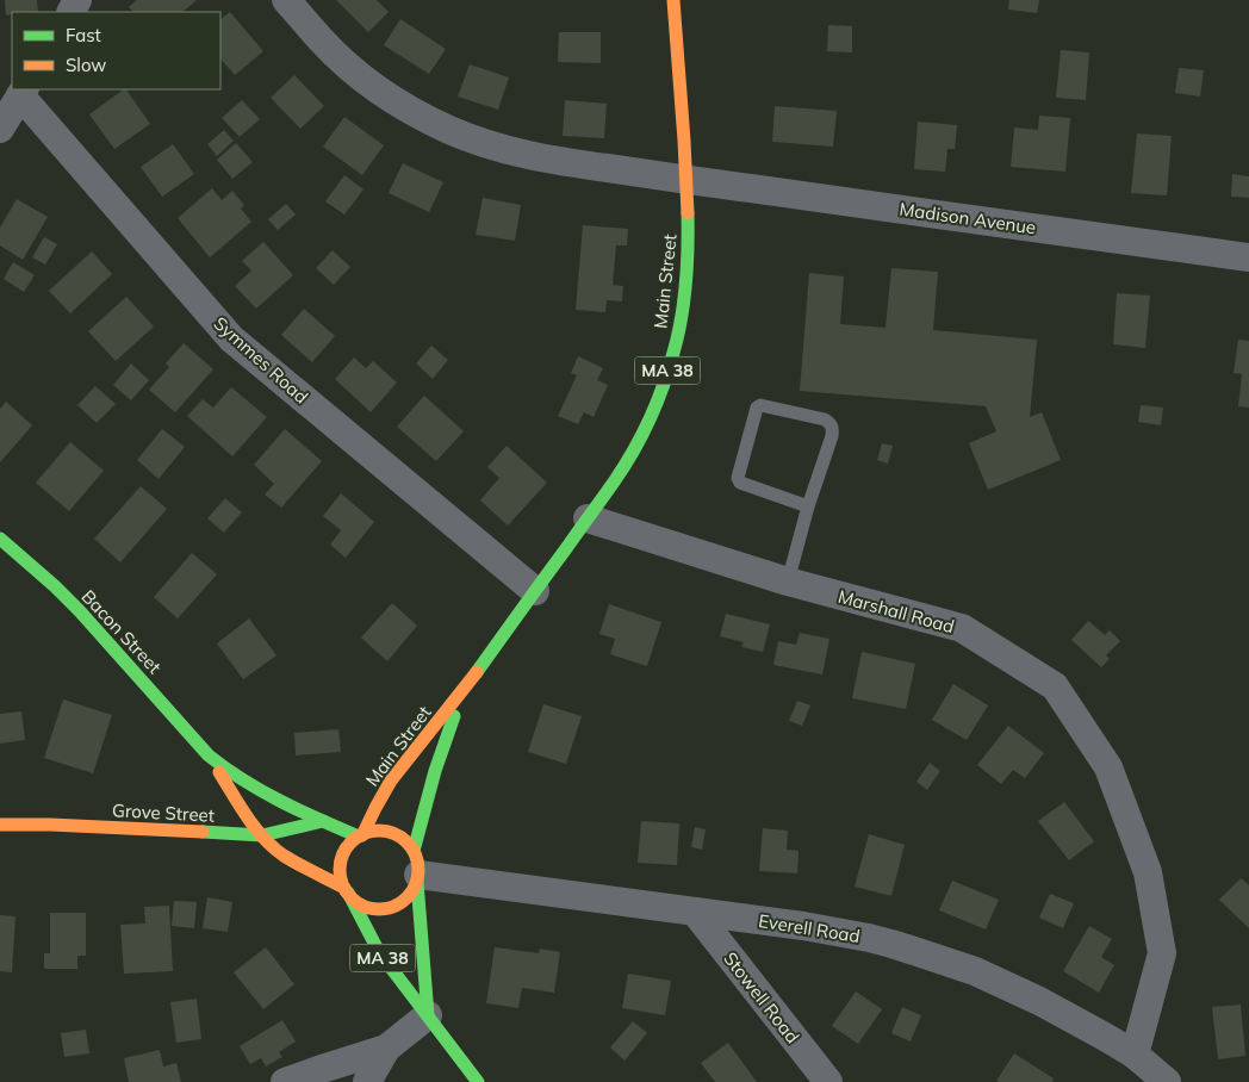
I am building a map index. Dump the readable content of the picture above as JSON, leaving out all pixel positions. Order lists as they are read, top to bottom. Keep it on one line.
{"streets":{"main road":["Main Street","MA 38","Bacon Street","Grove Street"],"street":["Madison Avenue","Symmes Road","Marshall Road","Everell Road","Stowell Road"]},"crossings":[["Madison Avenue","Main Street"],["Main Street","Symmes Road"],["Main Street","MA 38"],["Main Street","Marshall Road"],["Main Street","Bacon Street"],["Main Street","Everell Road"],["MA 38","Bacon Street"],["MA 38","Everell Road"],["Marshall Road","Everell Road"],["Bacon Street","Grove Street"],["Bacon Street","Everell Road"],["Everell Road","Stowell Road"]],"legend":["Fast","Slow"]}
